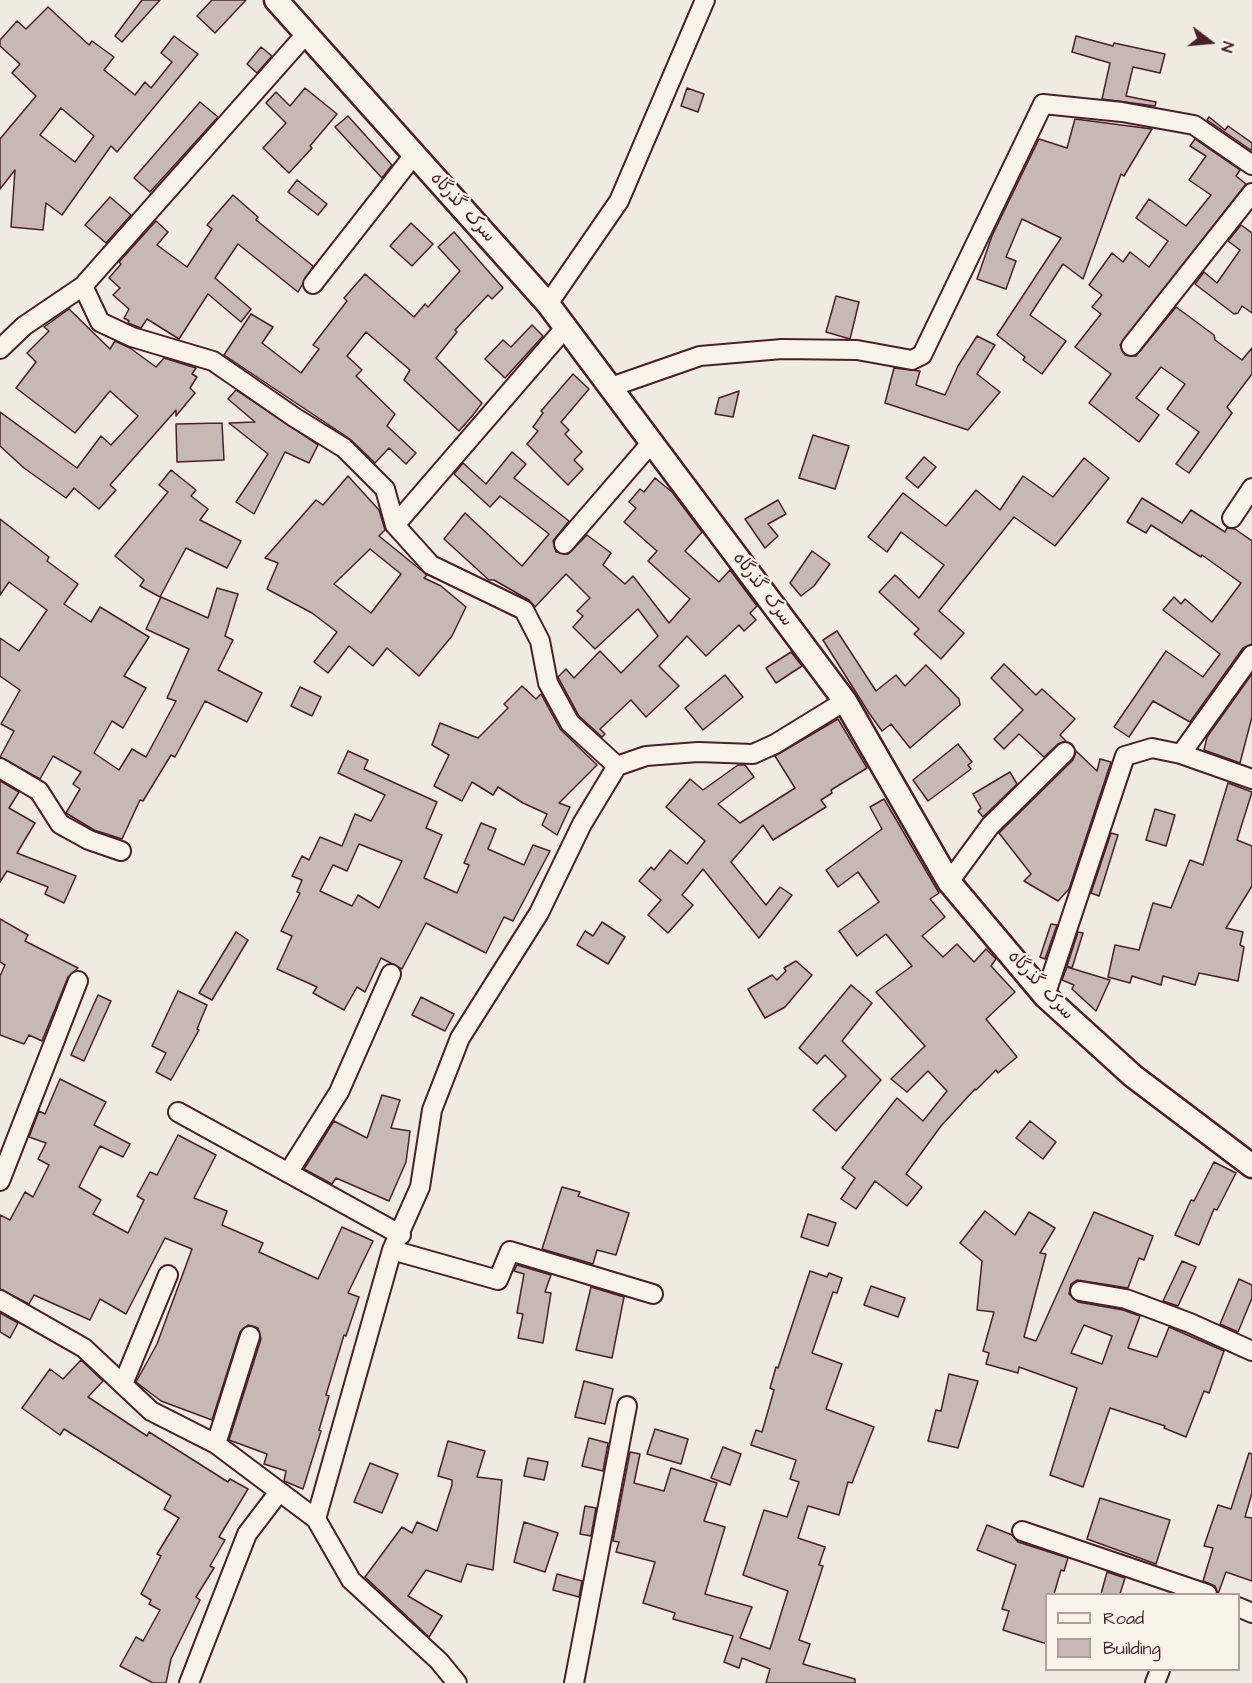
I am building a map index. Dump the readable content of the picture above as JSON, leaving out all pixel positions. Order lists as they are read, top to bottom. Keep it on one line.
{"streets":{"street":["سرک گذرگاه"]},"legend":["Road","Building"],"north":"right"}
